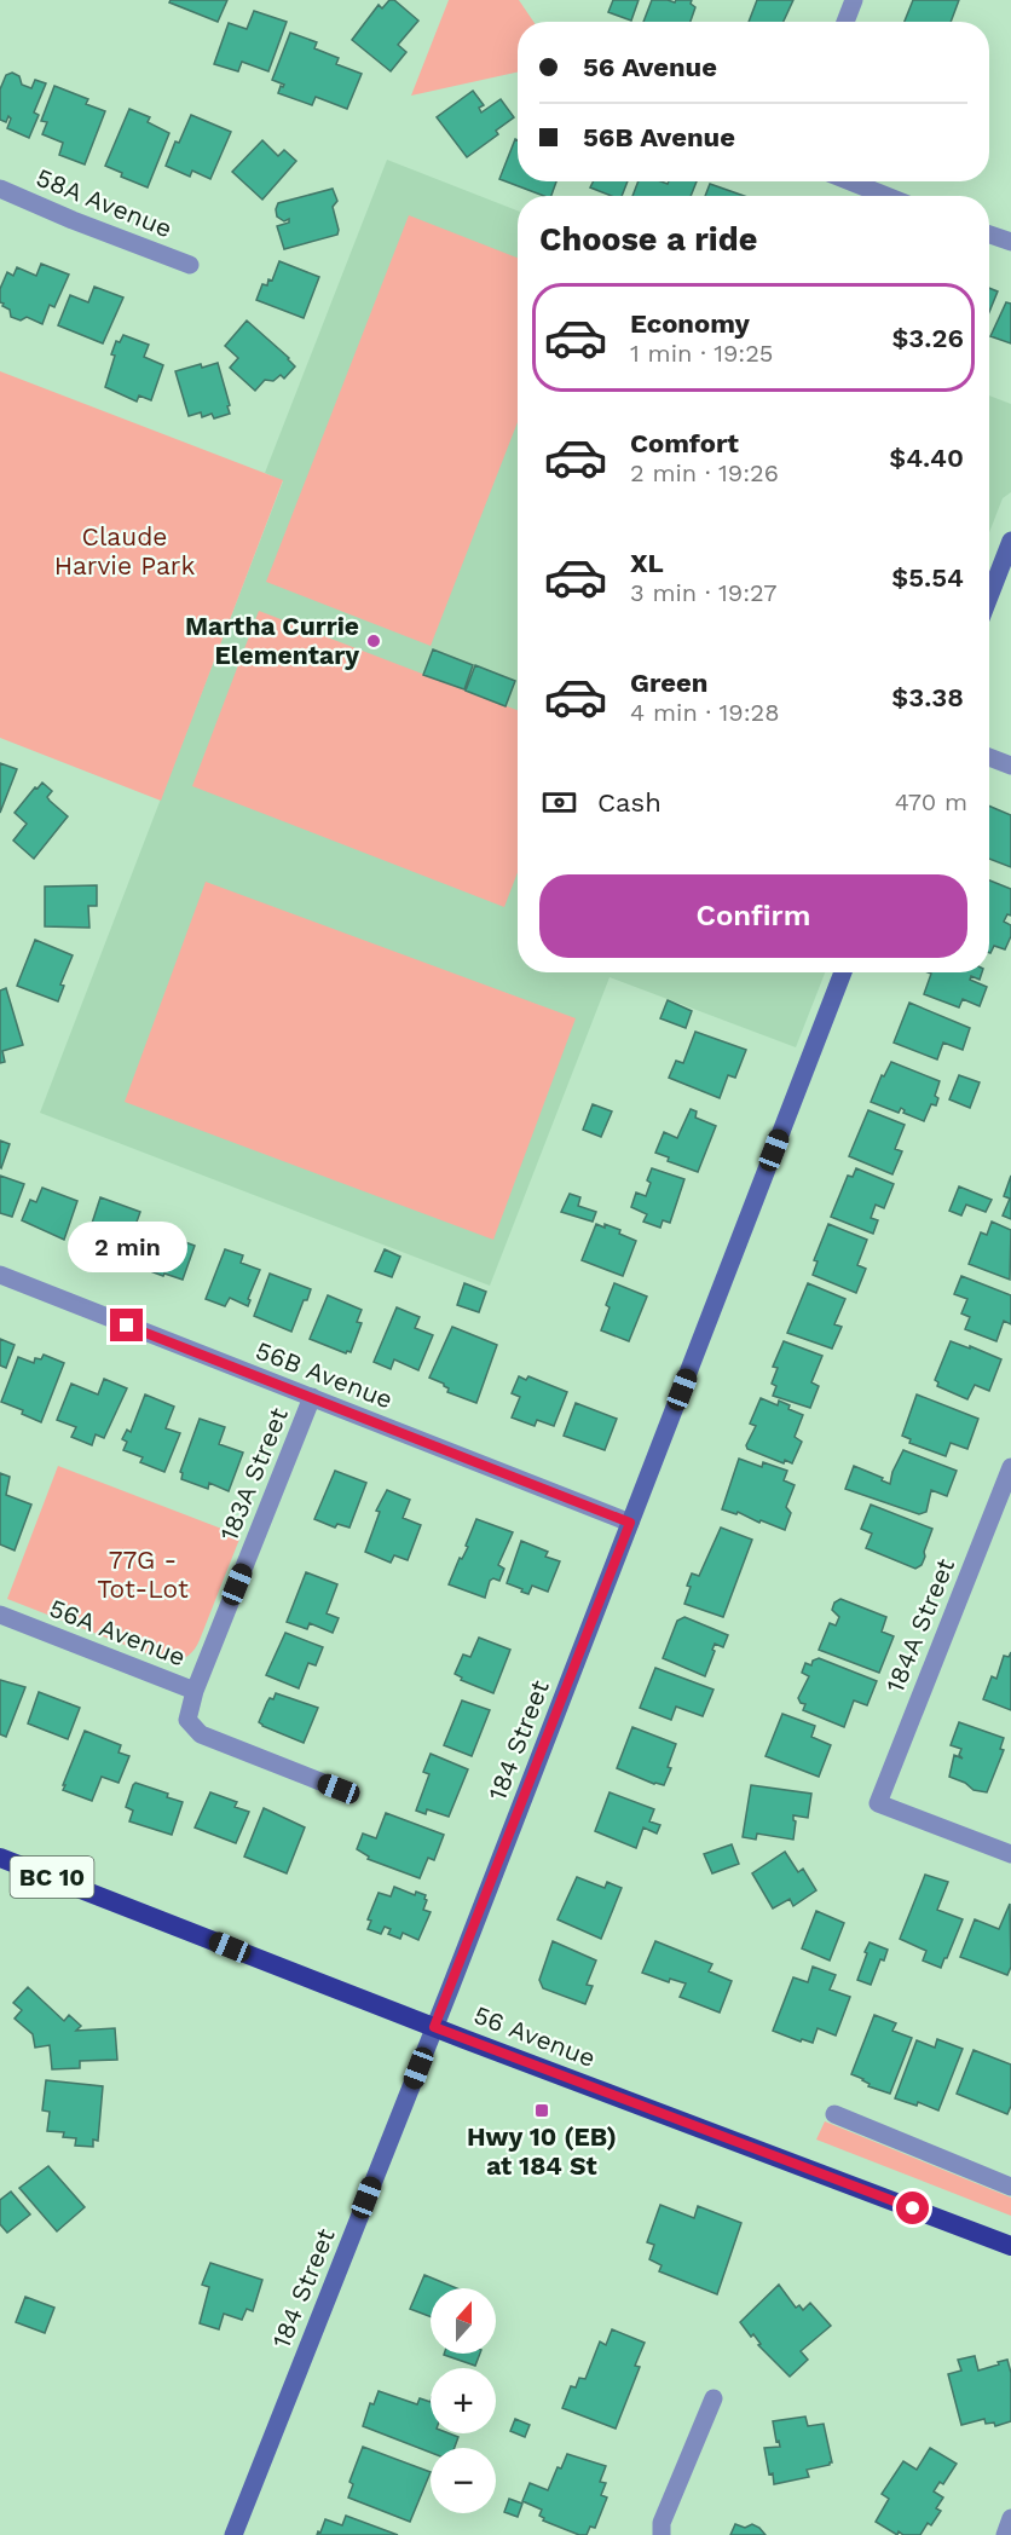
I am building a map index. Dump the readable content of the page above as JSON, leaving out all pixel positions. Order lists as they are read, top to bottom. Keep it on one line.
{"streets":{"highway":["BC 10","56 Avenue"],"main road":["184 Street"],"street":["58A Avenue","56B Avenue","183A Street","184A Street","56A Avenue"]},"crossings":[["56B Avenue","183A Street"],["56B Avenue","184 Street"],["183A Street","56A Avenue"],["184 Street","56 Avenue"]],"parks":["Claude Harvie Park","77G - Tot-Lot"],"places":{"other":["Martha Currie Elementary"],"transit":["Hwy 10 (EB) at 184 St"]},"north":"top","page":{"banner":["56 Avenue","56B Avenue"],"heading":"Choose a ride","list":[{"name":"Economy","note":"1 min · 19:25","value":"$3.26"},{"name":"Comfort","note":"2 min · 19:26","value":"$4.40"},{"name":"XL","note":"3 min · 19:27","value":"$5.54"},{"name":"Green","note":"4 min · 19:28","value":"$3.38"}],"pay":["Cash","470 m"],"buttons":"Confirm","bubble":"2 min","map_buttons":["+","−"]}}
